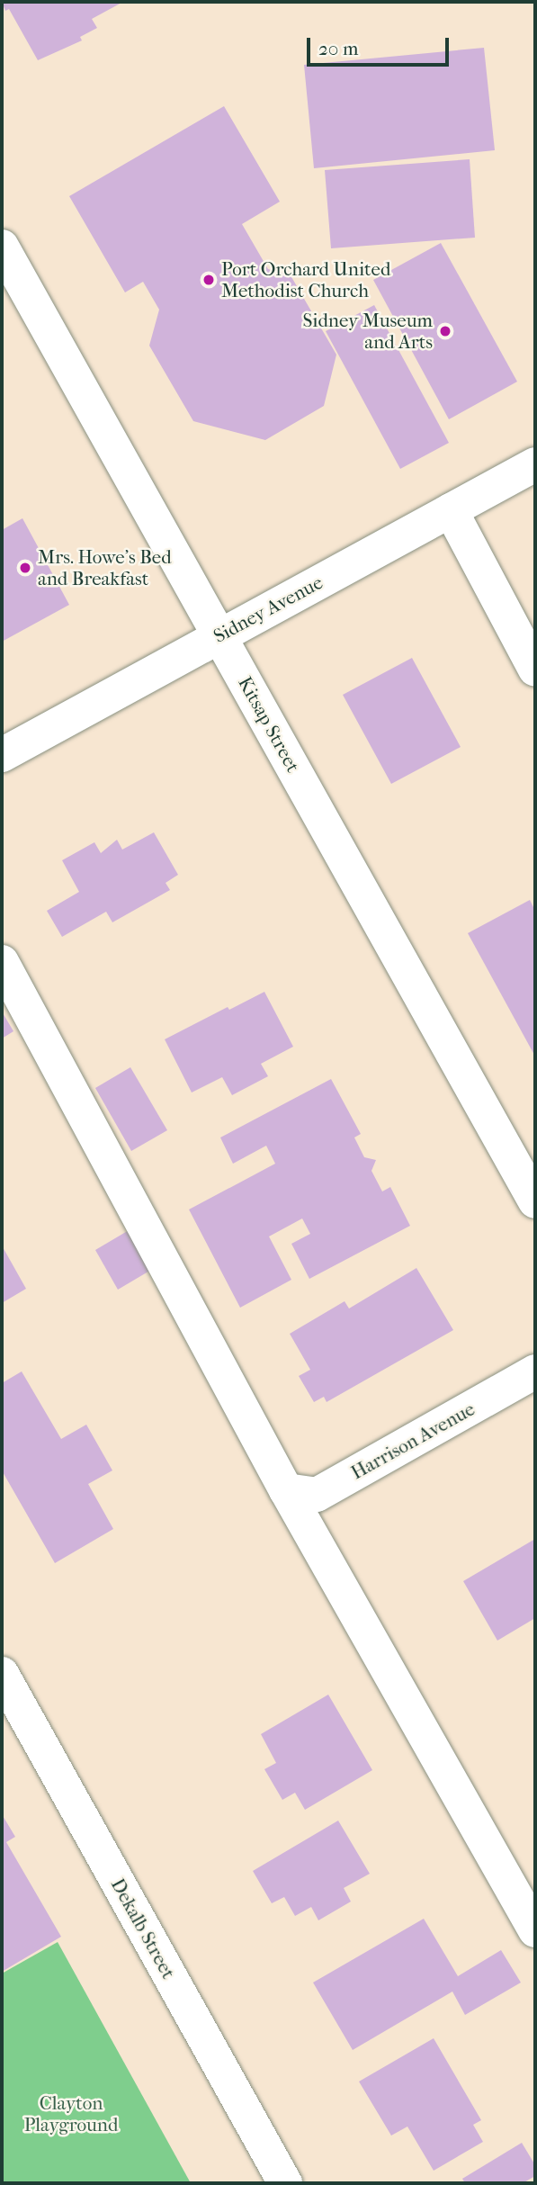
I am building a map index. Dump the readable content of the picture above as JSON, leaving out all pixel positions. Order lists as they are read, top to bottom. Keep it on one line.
{"streets":{"street":["Sidney Avenue","Kitsap Street","Harrison Avenue","Dekalb Street"]},"crossings":[["Sidney Avenue","Kitsap Street"]],"parks":["Clayton Playground"],"places":["Port Orchard United Methodist Church","Sidney Museum and Arts","Mrs. Howe's Bed and Breakfast"],"scale_bar":"20 m"}
